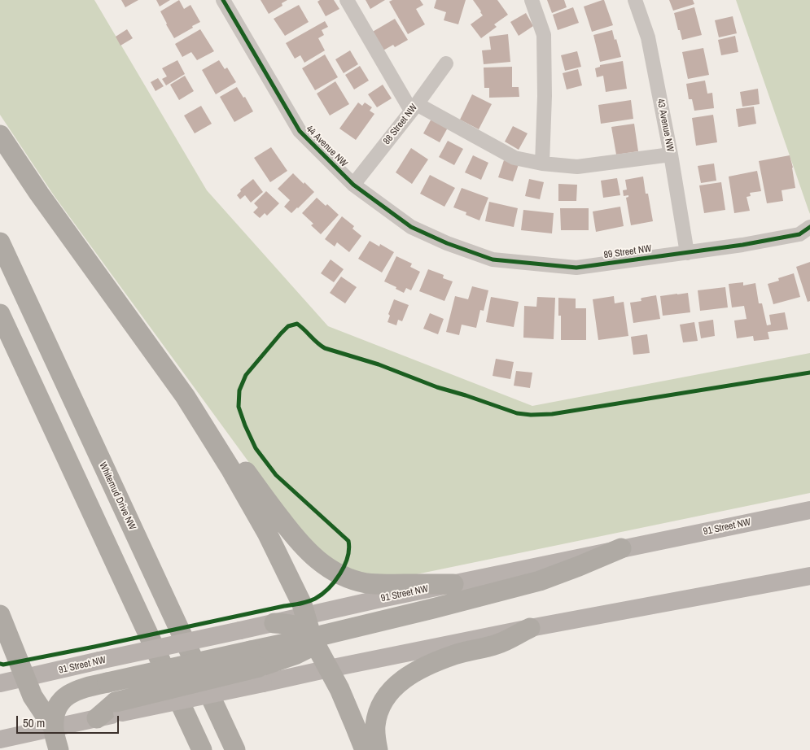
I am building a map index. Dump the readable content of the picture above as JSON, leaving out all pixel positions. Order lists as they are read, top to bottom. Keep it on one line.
{"streets":{"highway":["Whitemud Drive NW"],"main road":["91 Street NW"],"street":["88 Street NW","43 Avenue NW","44 Avenue NW","89 Street NW"]},"crossings":[["88 Street NW","44 Avenue NW"],["43 Avenue NW","89 Street NW"],["44 Avenue NW","89 Street NW"]],"scale_bar":"50 m"}
